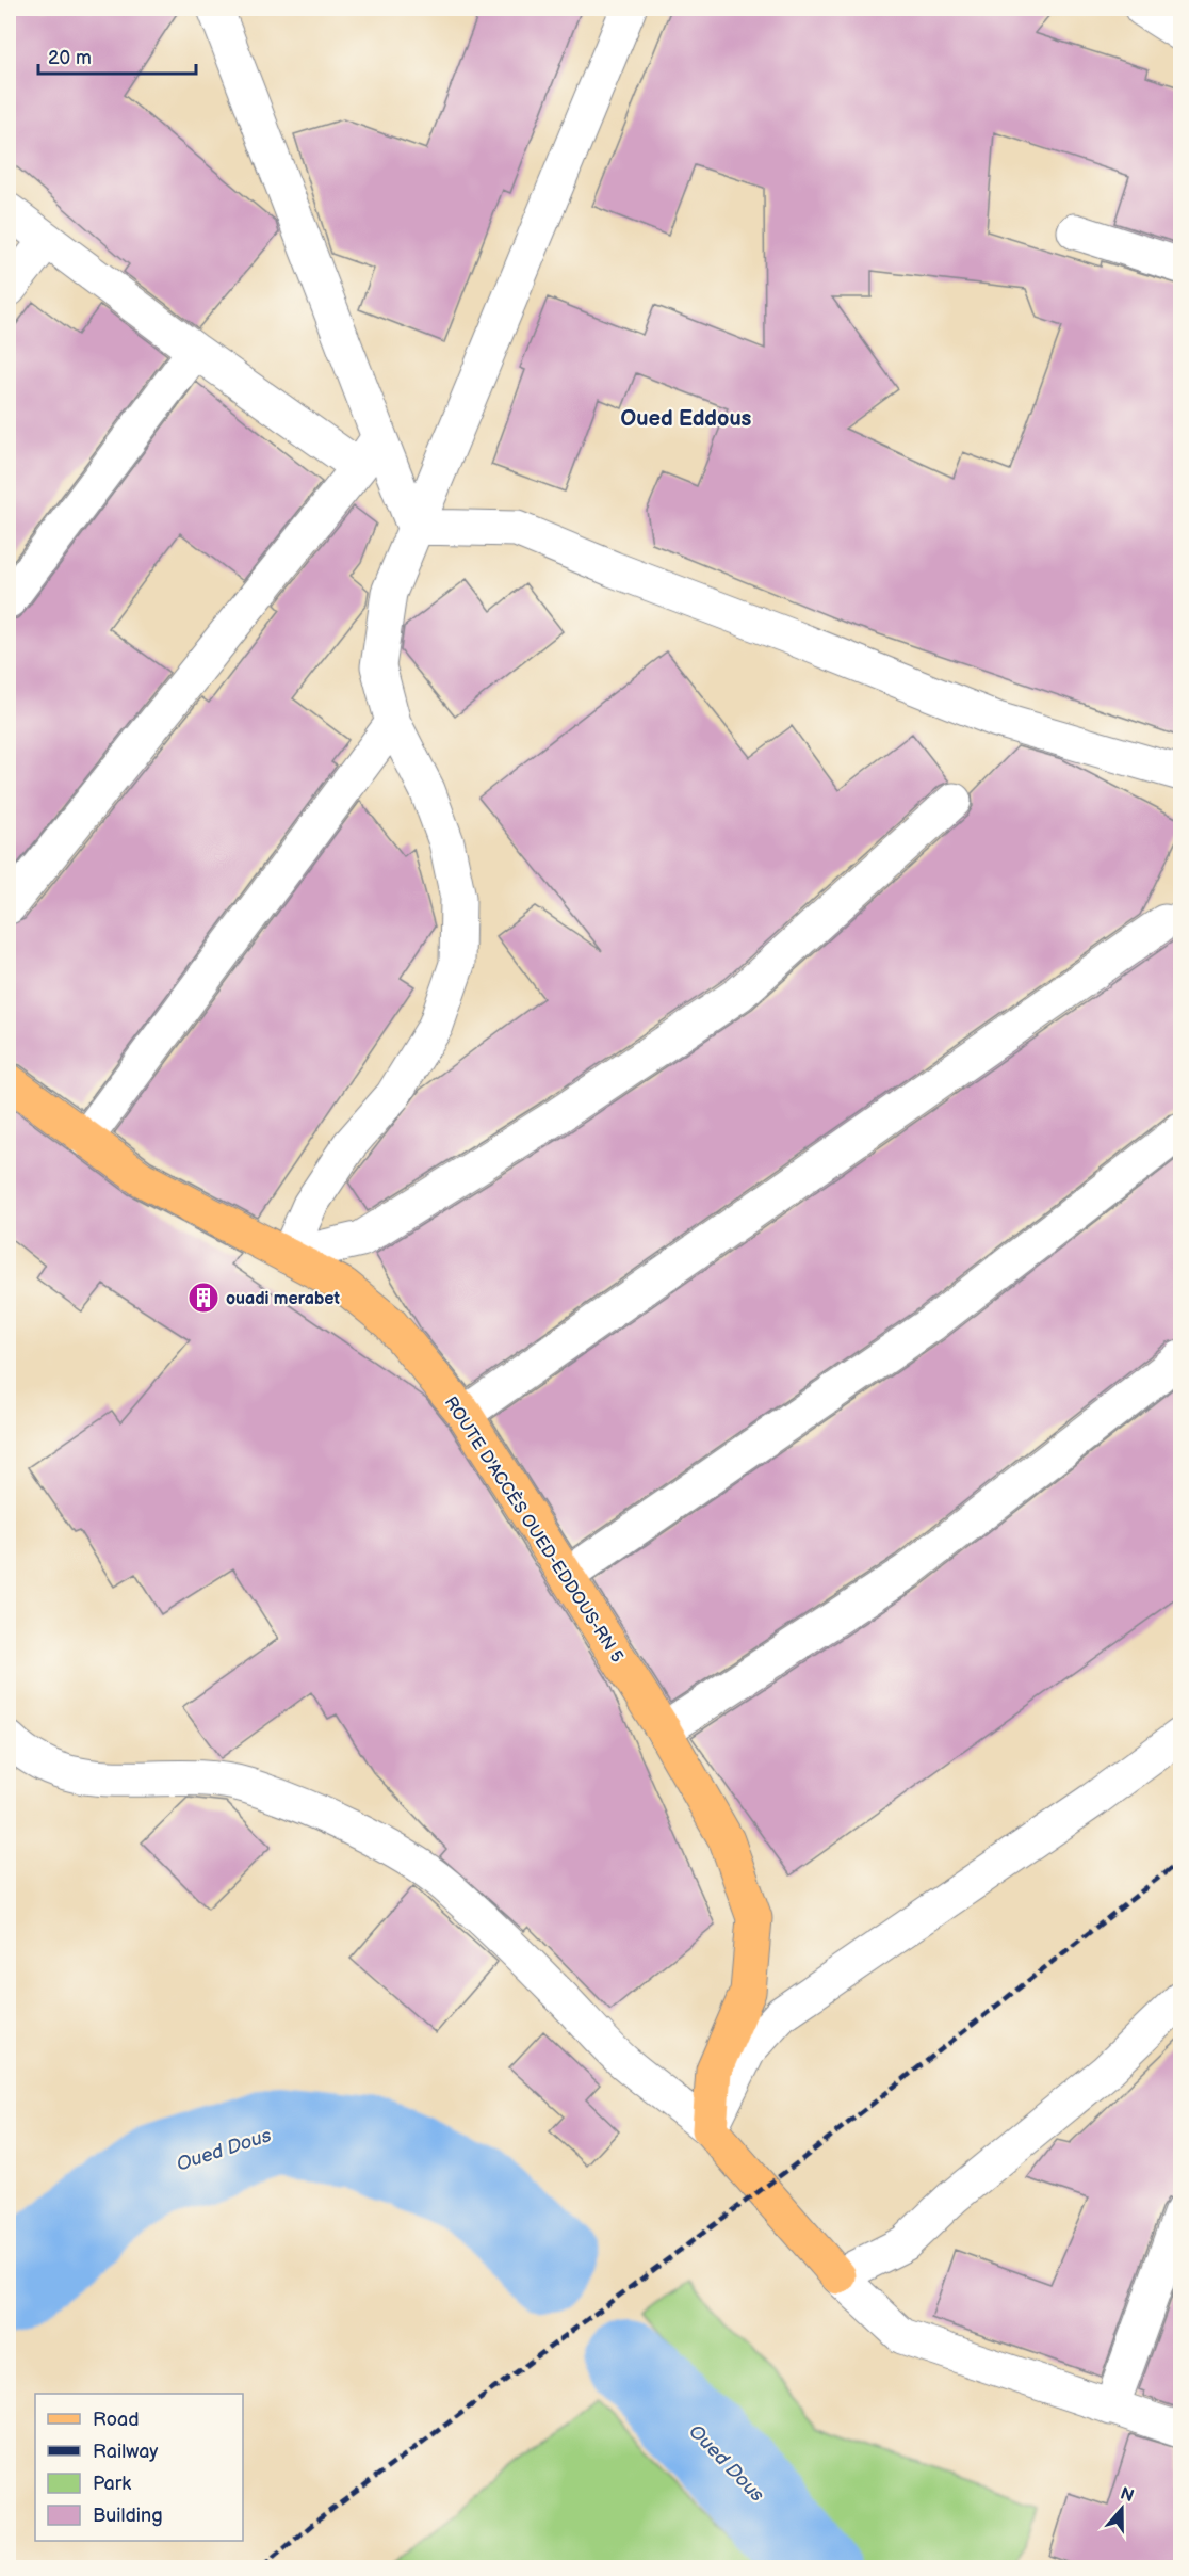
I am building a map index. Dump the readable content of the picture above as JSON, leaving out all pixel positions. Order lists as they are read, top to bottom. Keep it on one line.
{"streets":{"main road":["ROUTE D'ACCÈS OUED-EDDOUS-RN 5"]},"districts":["Oued Eddous"],"water":["Oued Dous"],"places":{"building":["ouadi merabet"]},"legend":["Road","Railway","Park","Building"],"scale_bar":"20 m","north":"top"}
